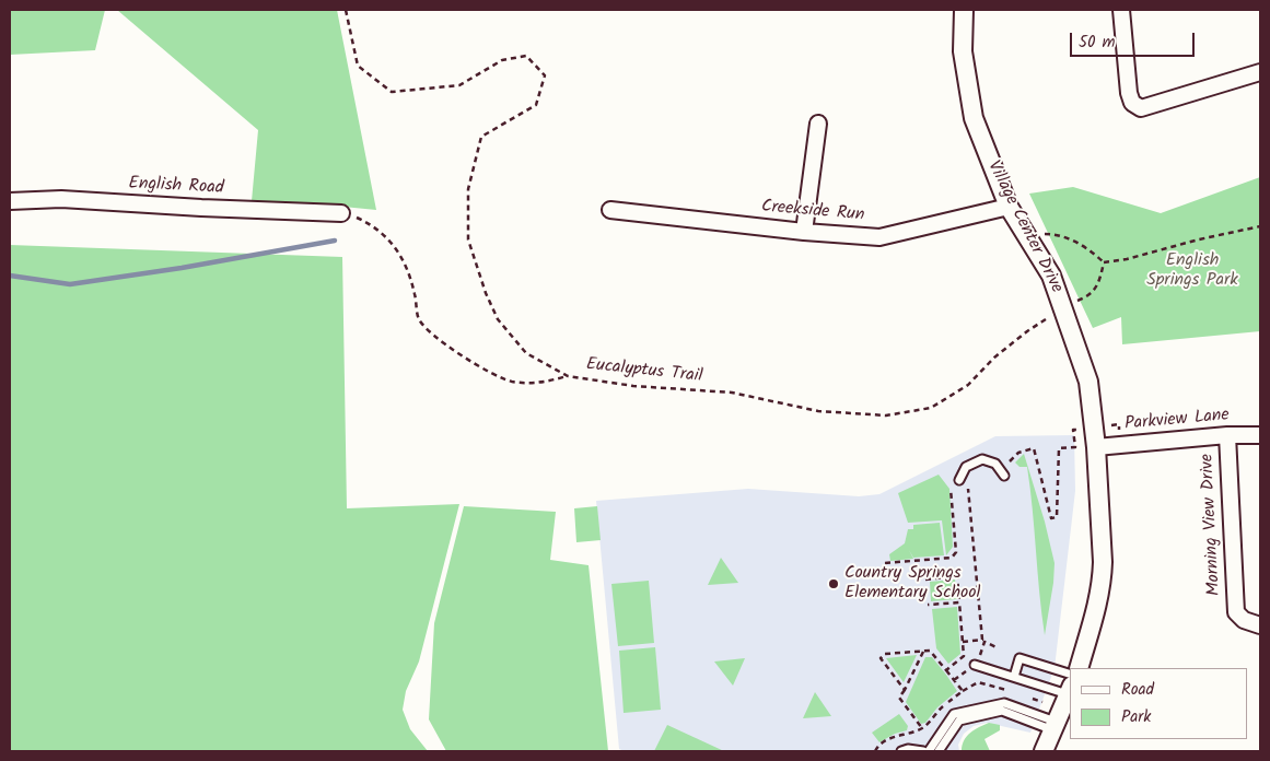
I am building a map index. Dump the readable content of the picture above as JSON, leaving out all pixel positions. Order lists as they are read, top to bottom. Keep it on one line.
{"streets":{"street":["English Road","Creekside Run","Village Center Drive","Parkview Lane","Morning View Drive"],"path":["Eucalyptus Trail"]},"crossings":[["Creekside Run","Village Center Drive"],["Village Center Drive","Eucalyptus Trail"],["Village Center Drive","Parkview Lane"],["Parkview Lane","Morning View Drive"]],"parks":["English Springs Park"],"places":["Country Springs Elementary School"],"legend":["Road","Park"],"scale_bar":"50 m"}
